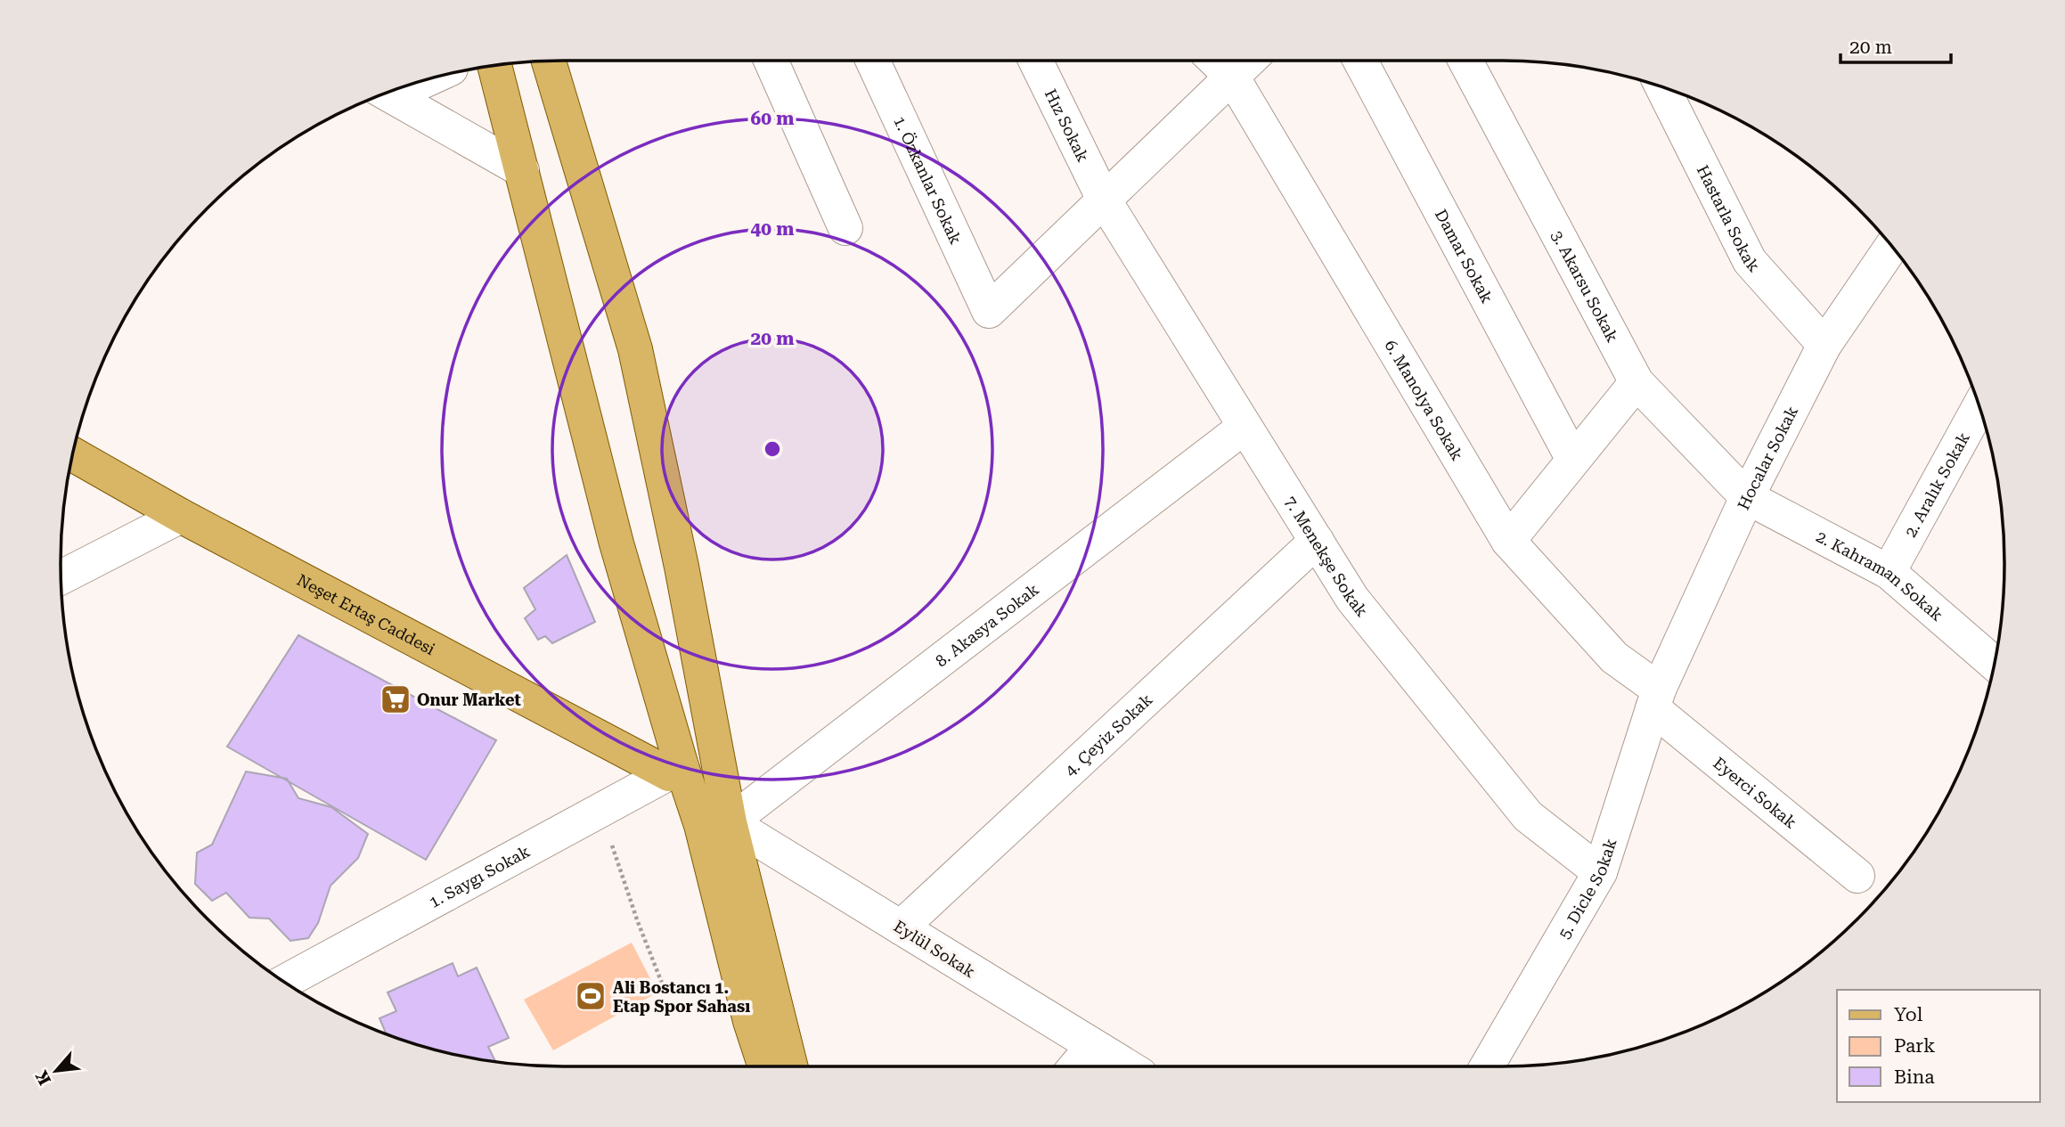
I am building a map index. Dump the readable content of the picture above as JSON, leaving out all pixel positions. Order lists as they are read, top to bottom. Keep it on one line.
{"streets":{"main road":["Neşet Ertaş Caddesi"],"street":["Hız Sokak","1. Özkanlar Sokak","Hastarla Sokak","Damar Sokak","3. Akarsu Sokak","6. Manolya Sokak","Hocalar Sokak","2. Aralık Sokak","7. Menekşe Sokak","2. Kahraman Sokak","8. Akasya Sokak","4. Çeyiz Sokak","Eyerci Sokak","1. Saygı Sokak","5. Dicle Sokak","Eylül Sokak"]},"crossings":[["Hız Sokak","1. Özkanlar Sokak"],["Hız Sokak","7. Menekşe Sokak"],["1. Özkanlar Sokak","7. Menekşe Sokak"],["Hastarla Sokak","Hocalar Sokak"],["3. Akarsu Sokak","Hocalar Sokak"],["3. Akarsu Sokak","2. Kahraman Sokak"],["6. Manolya Sokak","Hocalar Sokak"],["6. Manolya Sokak","Eyerci Sokak"],["6. Manolya Sokak","5. Dicle Sokak"],["Hocalar Sokak","2. Kahraman Sokak"],["Hocalar Sokak","Eyerci Sokak"],["Hocalar Sokak","5. Dicle Sokak"],["2. Aralık Sokak","2. Kahraman Sokak"],["7. Menekşe Sokak","8. Akasya Sokak"],["7. Menekşe Sokak","4. Çeyiz Sokak"],["7. Menekşe Sokak","5. Dicle Sokak"],["Neşet Ertaş Caddesi","1. Saygı Sokak"],["8. Akasya Sokak","Eylül Sokak"],["4. Çeyiz Sokak","Eylül Sokak"],["Eyerci Sokak","5. Dicle Sokak"]],"places":{"supermarket":["Onur Market"],"sports":["Ali Bostancı 1. Etap Spor Sahası"]},"legend":["Yol","Park","Bina"],"scale_bar":"20 m","north":"bottom left","rings":["60 m","40 m","20 m"]}
